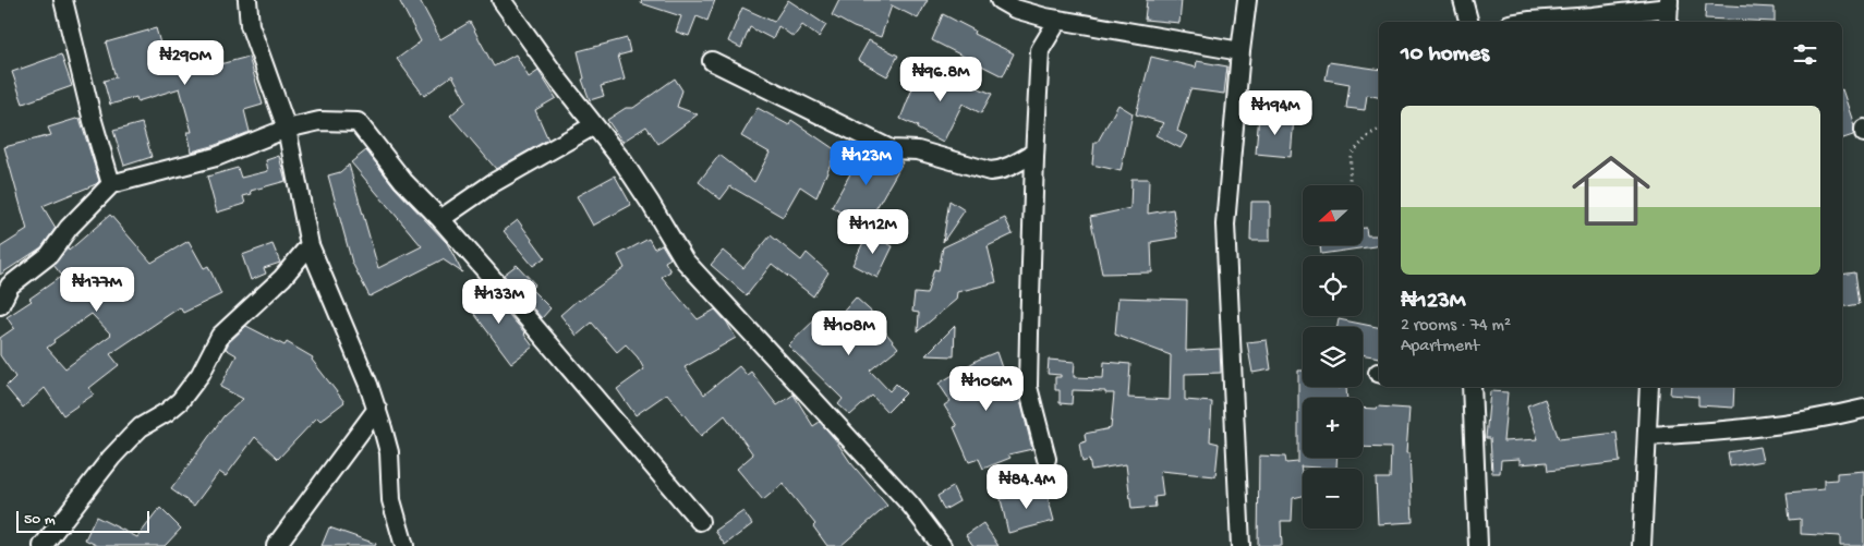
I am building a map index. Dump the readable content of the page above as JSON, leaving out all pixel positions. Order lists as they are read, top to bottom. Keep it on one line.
{"scale_bar":"50 m","north":"left","page":{"heading":"10 homes","price":["₦290M","₦96.8M","₦194M","₦123M","₦112M","₦177M","₦133M","₦108M","₦106M","₦84.4M"],"list":[{"name":"₦123M","note":"2 rooms · 74 m² · Apartment"}],"map_buttons":["+","−"],"scale":"50 m"}}
